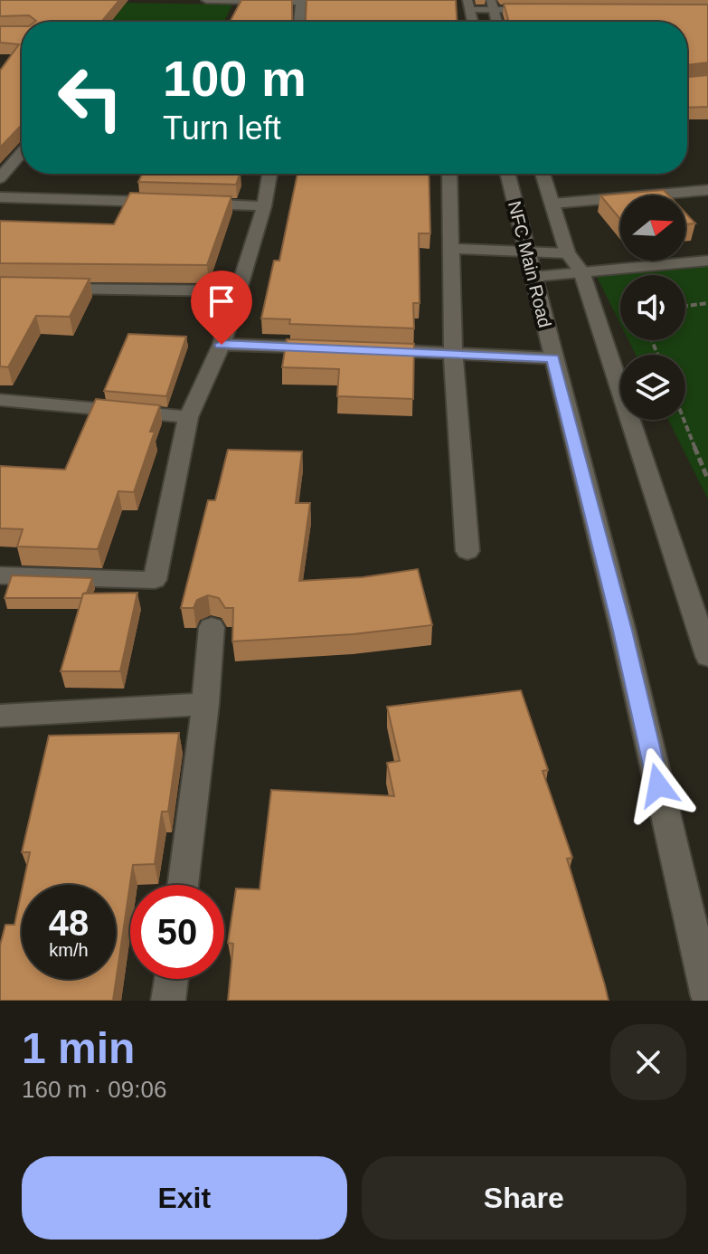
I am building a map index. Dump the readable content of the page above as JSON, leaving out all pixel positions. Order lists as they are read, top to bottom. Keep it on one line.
{"streets":{"street":["NFC Main Road"]},"north":"right","page":{"turn":["100 m","Turn left"],"speed":"48 km/h","limit":"50","heading":["1 min","160 m · 09:06"],"buttons":["Exit","Share"]}}
